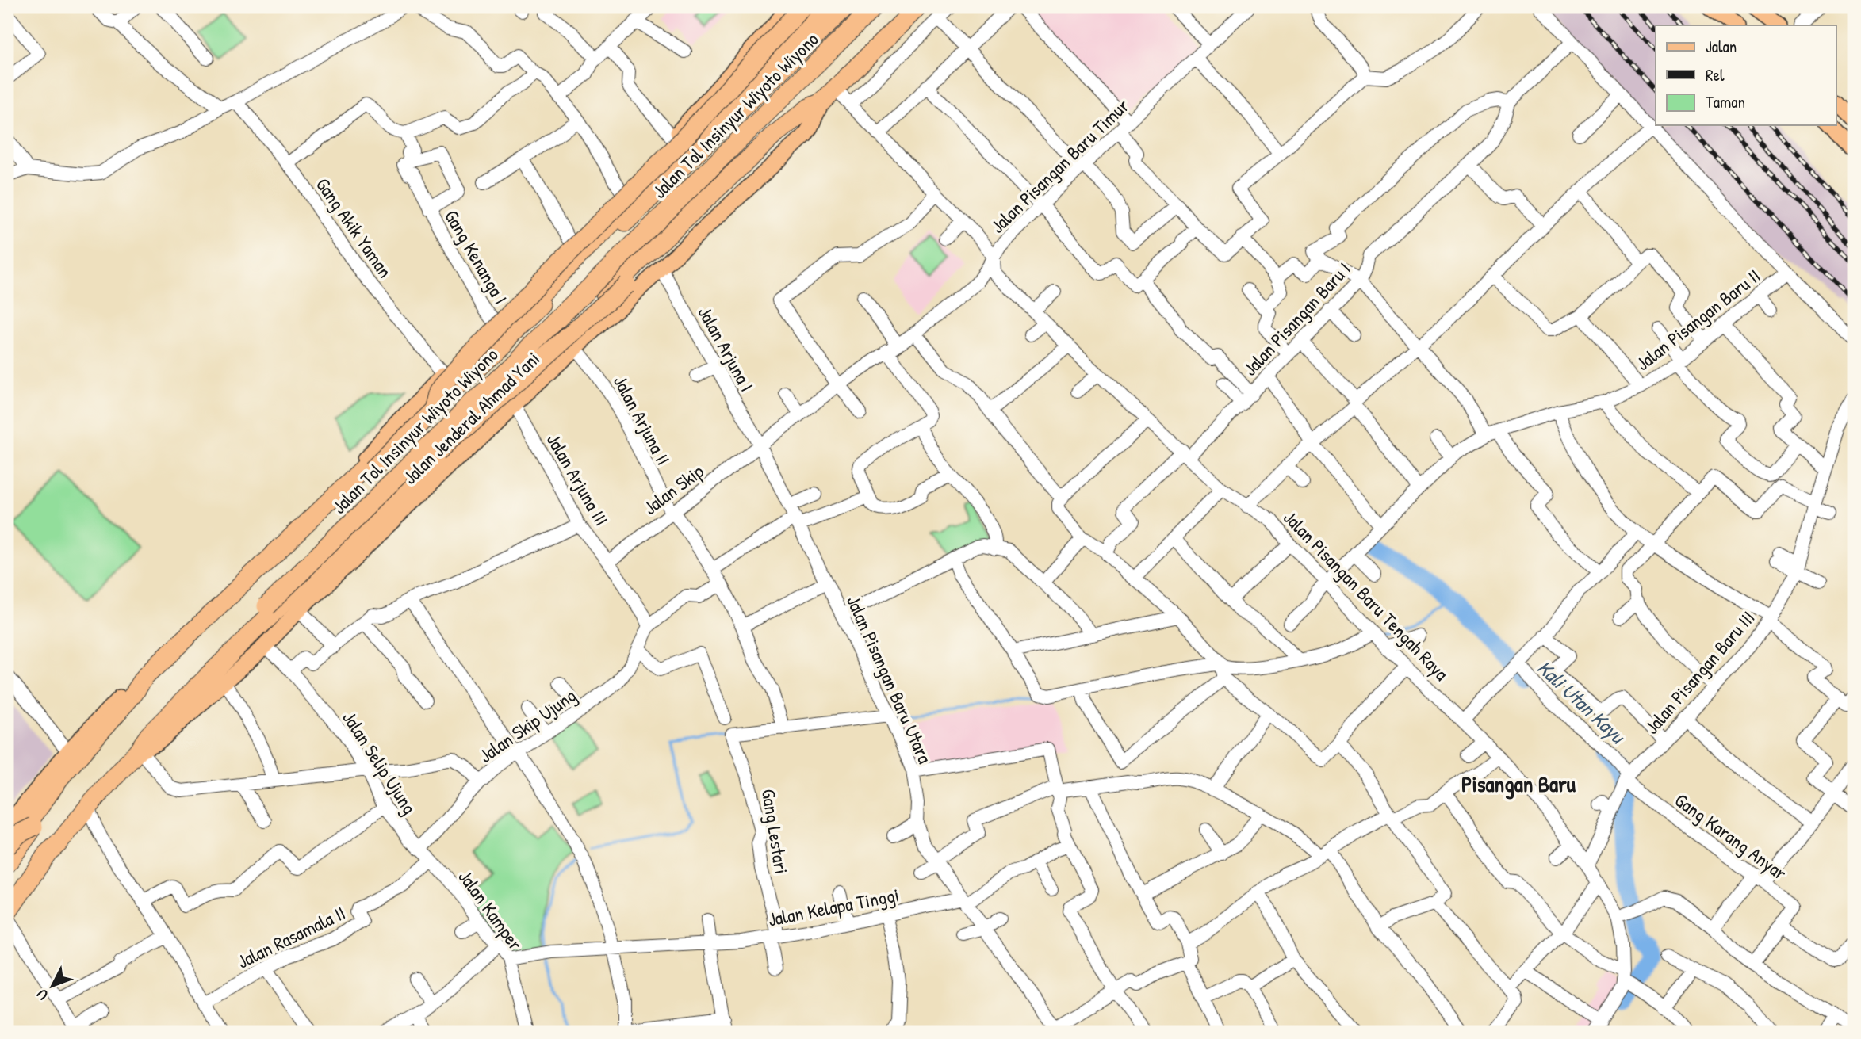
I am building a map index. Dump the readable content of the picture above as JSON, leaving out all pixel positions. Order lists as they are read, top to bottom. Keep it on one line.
{"streets":{"highway":["Jalan Tol Insinyur Wiyoto Wiyono","Jalan Jenderal Ahmad Yani"],"street":["Jalan Pisangan Baru Timur","Gang Akik Yaman","Gang Kenanga I","Jalan Pisangan Baru I","Jalan Pisangan Baru II","Jalan Arjuna I","Jalan Arjuna II","Jalan Arjuna III","Jalan Skip","Jalan Pisangan Baru Tengah Raya","Jalan Pisangan Baru III","Jalan Pisangan Baru Utara","Jalan Skip Ujung","Jalan Selip Ujung","Gang Lestari","Gang Karang Anyar","Jalan Kelapa Tinggi","Jalan Kamper","Jalan Rasamala II"]},"crossings":[["Jalan Pisangan Baru Timur","Jalan Arjuna I"],["Jalan Pisangan Baru Timur","Jalan Skip"],["Jalan Pisangan Baru Timur","Jalan Pisangan Baru Tengah Raya"],["Jalan Pisangan Baru Timur","Jalan Pisangan Baru Utara"],["Gang Akik Yaman","Jalan Jenderal Ahmad Yani"],["Gang Kenanga I","Jalan Jenderal Ahmad Yani"],["Jalan Pisangan Baru I","Jalan Pisangan Baru Tengah Raya"],["Jalan Pisangan Baru II","Jalan Pisangan Baru Tengah Raya"],["Jalan Arjuna I","Jalan Jenderal Ahmad Yani"],["Jalan Arjuna I","Jalan Skip"],["Jalan Arjuna I","Jalan Pisangan Baru Utara"],["Jalan Jenderal Ahmad Yani","Jalan Arjuna II"],["Jalan Jenderal Ahmad Yani","Jalan Arjuna III"],["Jalan Jenderal Ahmad Yani","Jalan Pisangan Baru Tengah Raya"],["Jalan Jenderal Ahmad Yani","Jalan Selip Ujung"],["Jalan Arjuna II","Jalan Skip"],["Jalan Arjuna II","Gang Lestari"],["Jalan Arjuna III","Jalan Skip"],["Jalan Arjuna III","Jalan Skip Ujung"],["Jalan Skip","Jalan Pisangan Baru Utara"],["Jalan Pisangan Baru Tengah Raya","Jalan Pisangan Baru III"],["Jalan Pisangan Baru III","Gang Karang Anyar"],["Jalan Pisangan Baru Utara","Jalan Kelapa Tinggi"],["Jalan Skip Ujung","Jalan Selip Ujung"],["Jalan Skip Ujung","Jalan Kamper"],["Jalan Selip Ujung","Jalan Kamper"],["Gang Lestari","Jalan Kelapa Tinggi"],["Jalan Kelapa Tinggi","Jalan Kamper"],["Jalan Kamper","Jalan Rasamala II"]],"districts":["Pisangan Baru"],"water":["Kali Utan Kayu"],"legend":["Jalan","Rel","Taman"],"north":"bottom left"}
